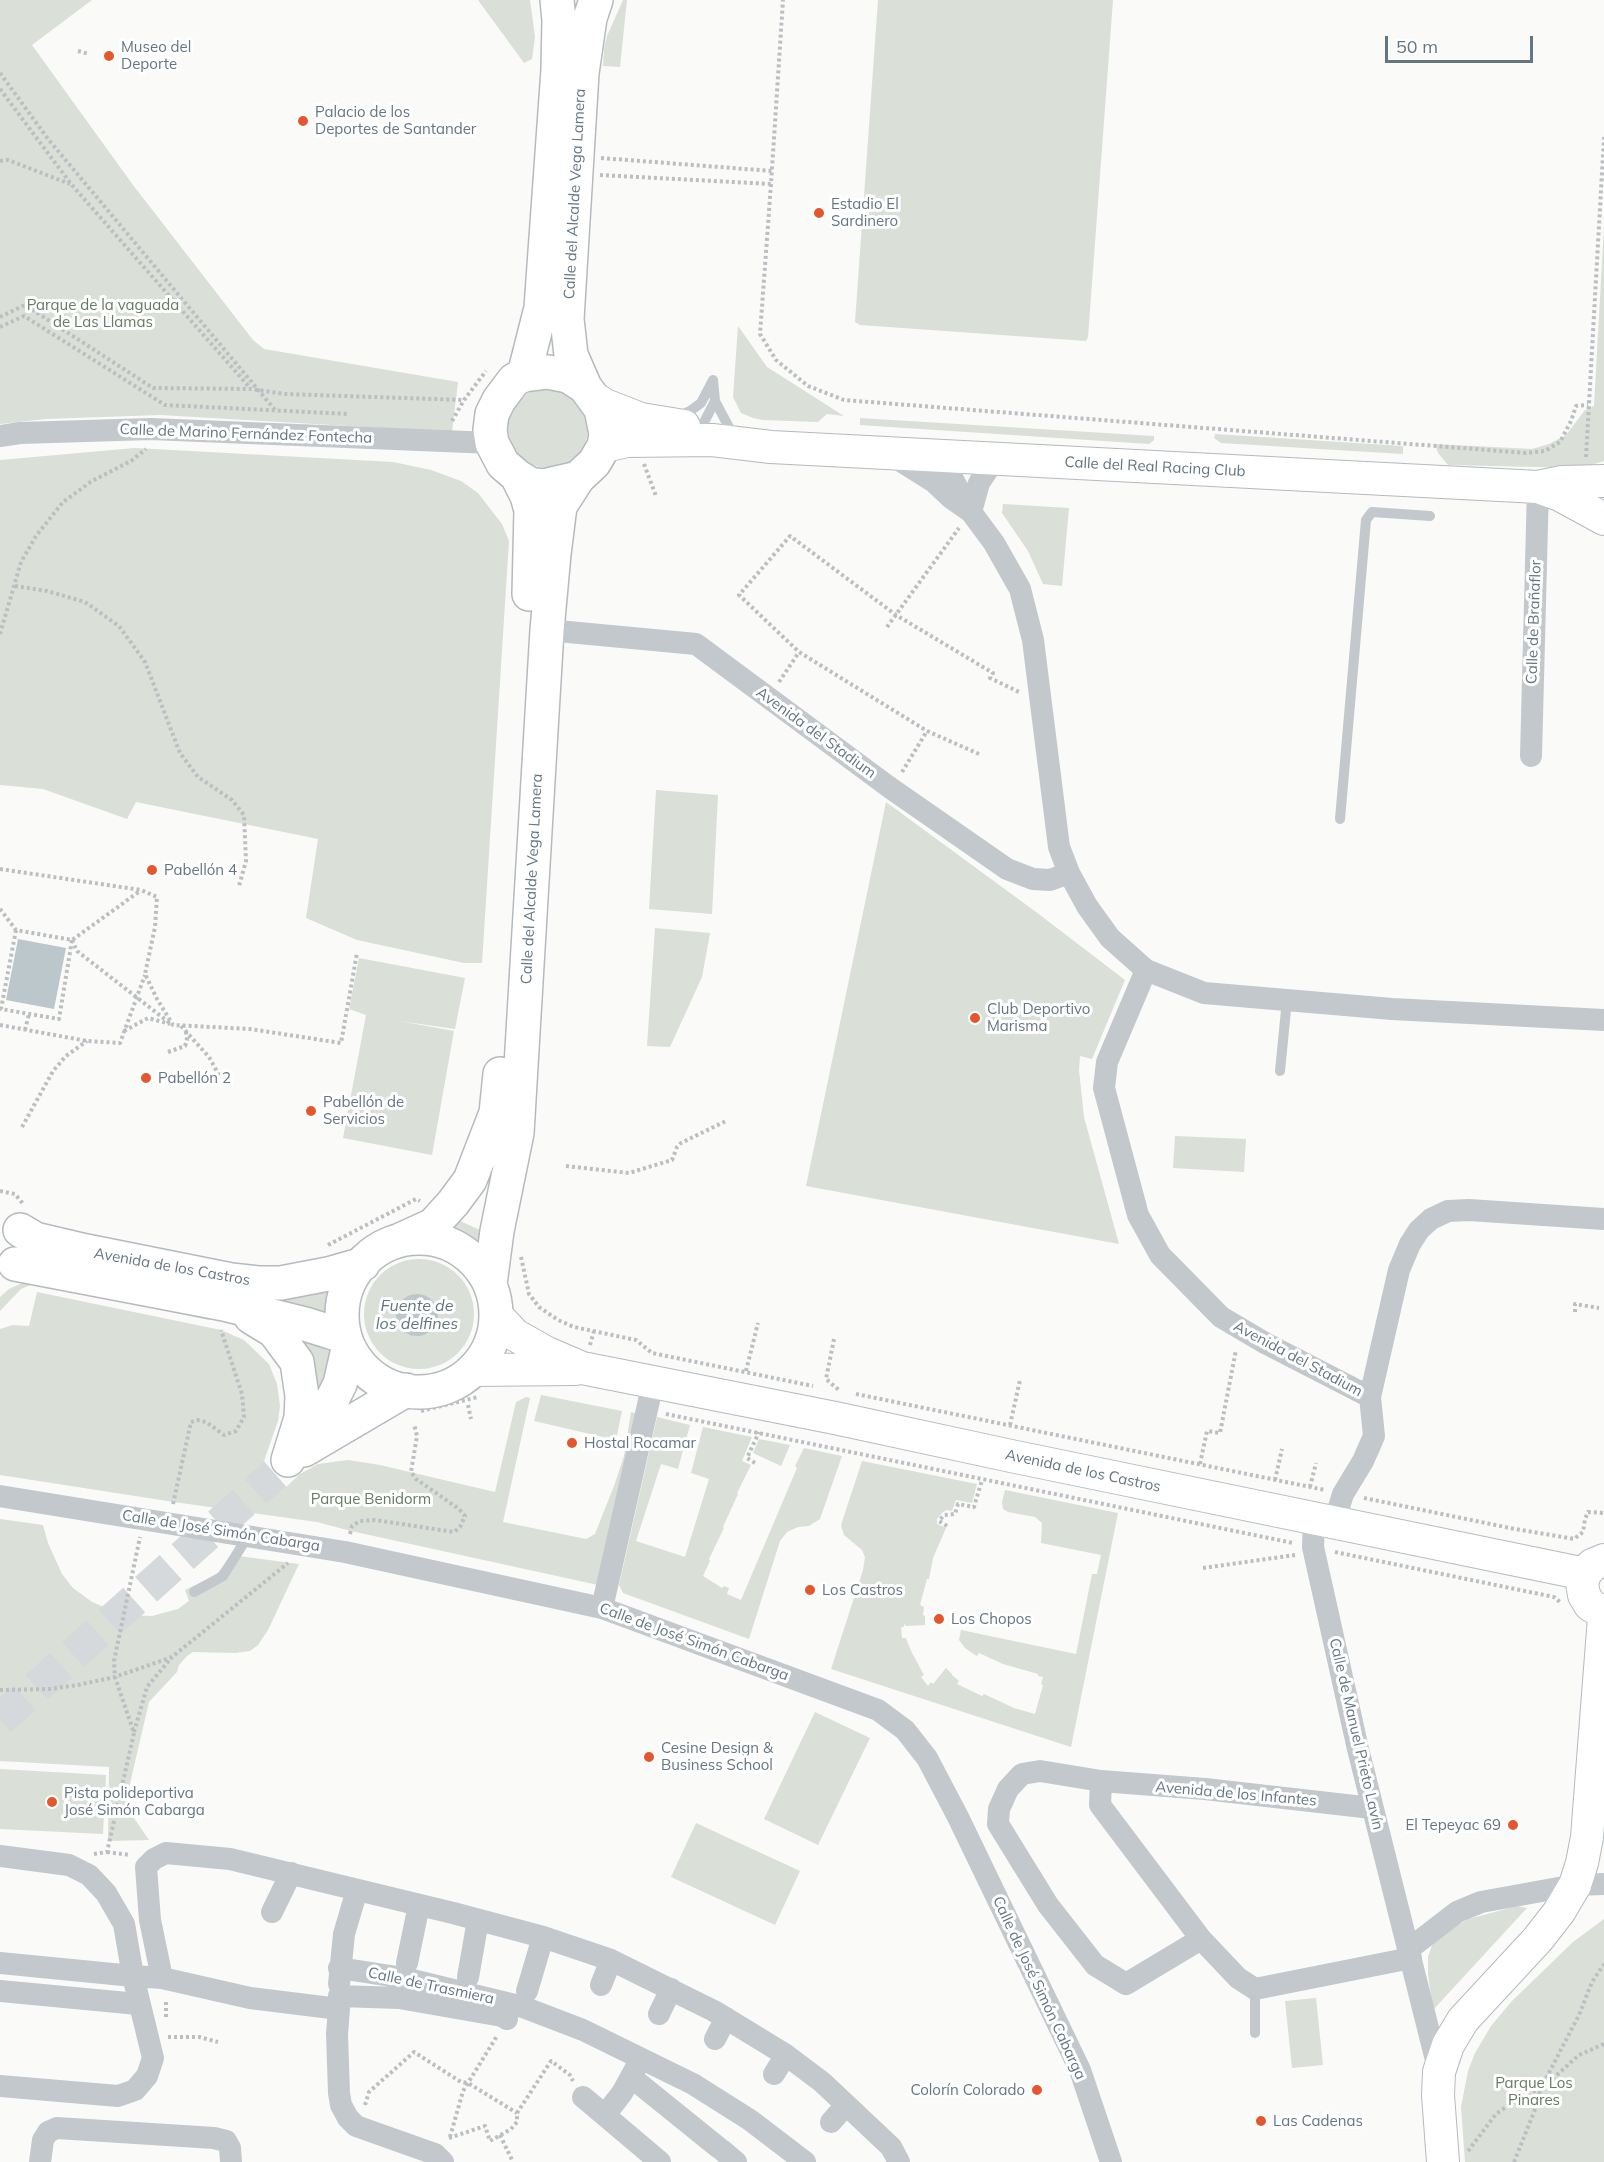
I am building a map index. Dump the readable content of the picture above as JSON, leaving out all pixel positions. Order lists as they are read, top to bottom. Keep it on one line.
{"streets":{"main road":["Calle del Alcalde Vega Lamera","Calle del Real Racing Club","Avenida de los Castros"],"street":["Calle de Marino Fernández Fontecha","Calle de Brañaflor","Avenida del Stadium","Calle de José Simón Cabarga","Calle de Manuel Prieto Lavín","Avenida de los Infantes","Calle de Trasmiera"]},"crossings":[["Calle del Alcalde Vega Lamera","Calle de Marino Fernández Fontecha"],["Calle del Alcalde Vega Lamera","Calle del Real Racing Club"],["Calle del Alcalde Vega Lamera","Avenida del Stadium"],["Calle del Alcalde Vega Lamera","Avenida de los Castros"],["Calle de Marino Fernández Fontecha","Calle del Real Racing Club"],["Calle del Real Racing Club","Calle de Brañaflor"],["Avenida de los Castros","Calle de Manuel Prieto Lavín"],["Calle de Manuel Prieto Lavín","Avenida de los Infantes"]],"water":["Fuente de los delfines"],"parks":["Parque de la vaguada de Las Llamas","Parque Benidorm","Parque Los Pinares"],"places":["Museo del Deporte","Palacio de los Deportes de Santander","Estadio El Sardinero","Pabellón 4","Club Deportivo Marisma","Pabellón 2","Pabellón de Servicios","Hostal Rocamar","Los Castros","Los Chopos","Cesine Design & Business School","Pista polideportiva José Simón Cabarga","El Tepeyac 69","Colorín Colorado","Las Cadenas"],"scale_bar":"50 m"}
